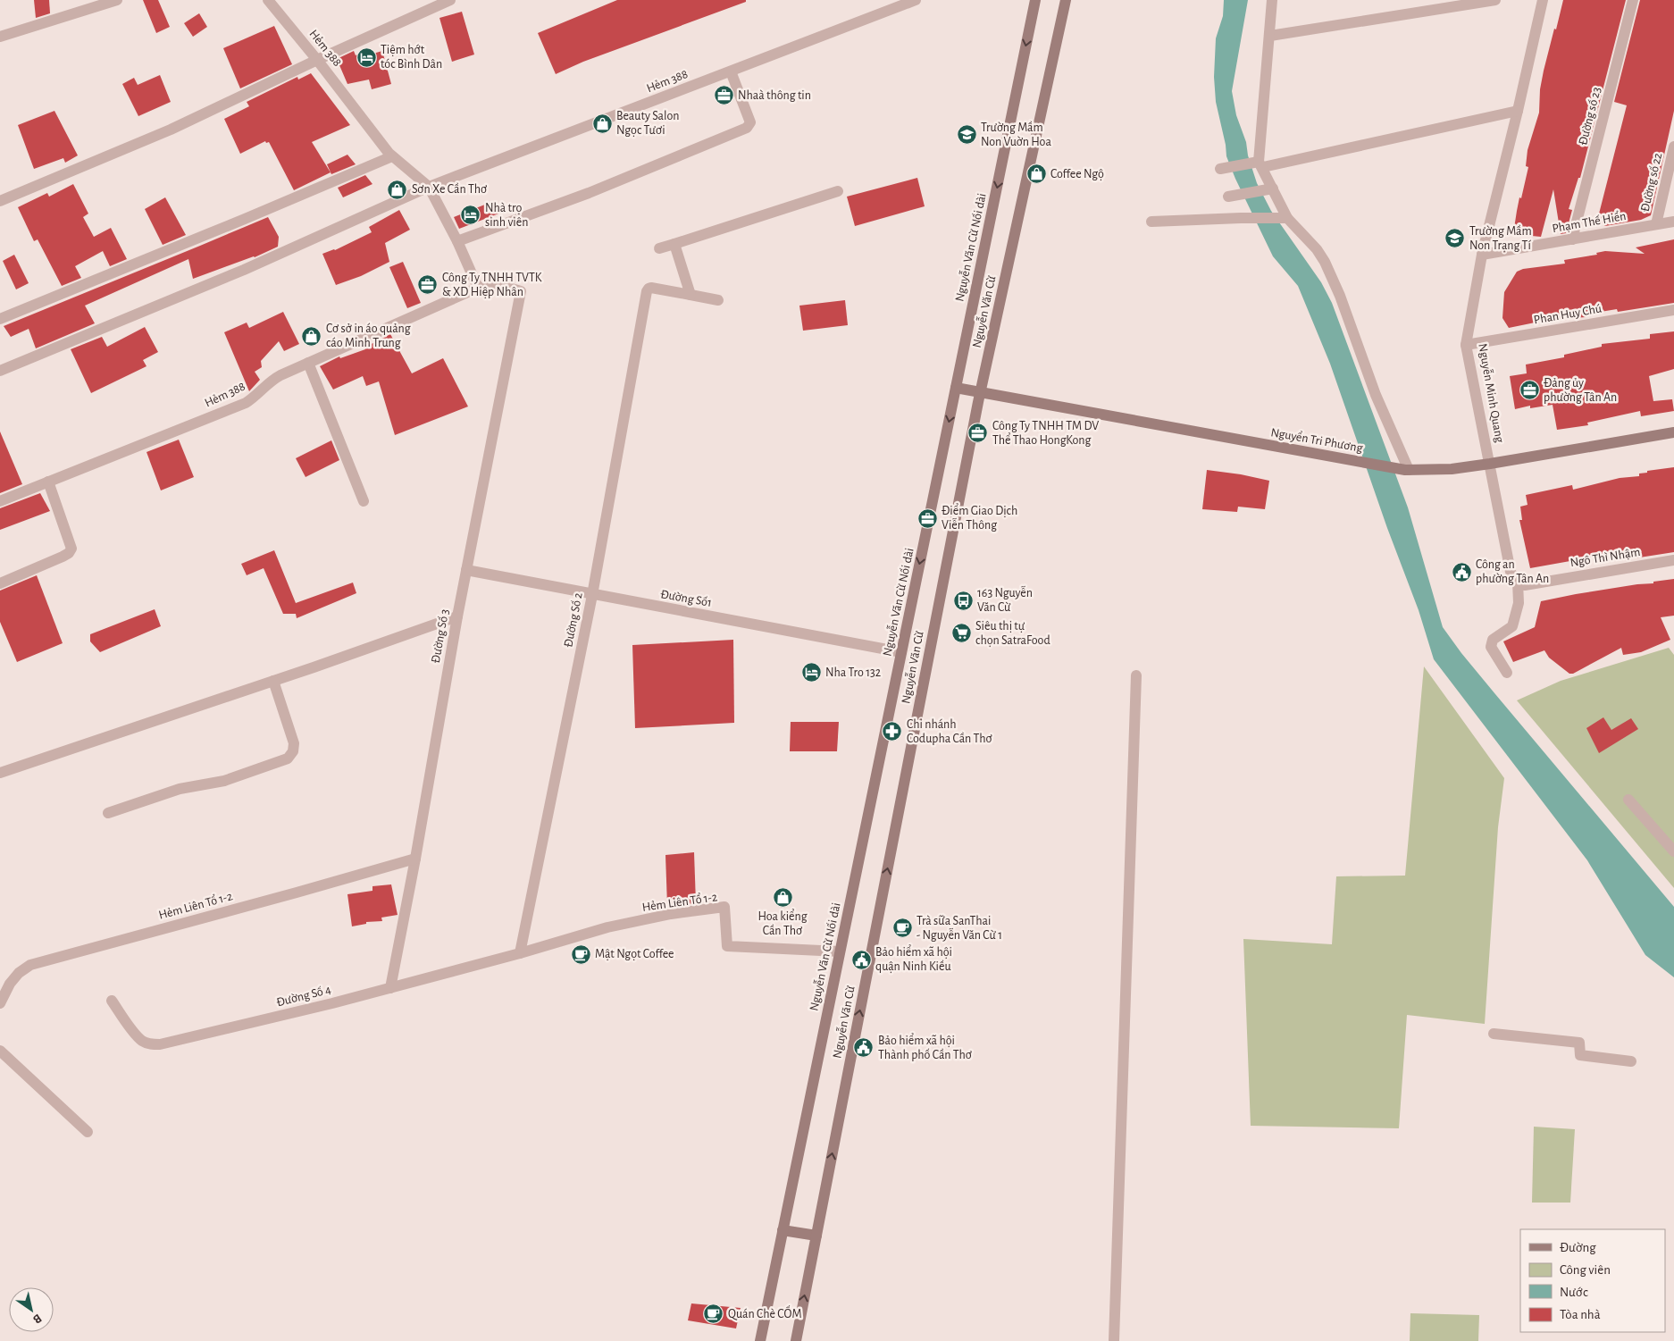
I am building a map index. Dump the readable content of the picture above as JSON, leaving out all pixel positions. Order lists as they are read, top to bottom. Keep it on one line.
{"streets":{"main road":["Nguyễn Văn Cừ Nối dài","Nguyễn Văn Cừ","Nguyển Tri Phương"],"street":["Hẻm 388","Đường số 23","Đường số 22","Phạm Thế Hiển","Phan Huy Chú","Nguyễn Minh Quang","Ngô Thì Nhậm","Đường Số1","Đường Số 2","Đường Số 3","Hẻm Liên Tổ 1-2","Đường Số 4"]},"crossings":[["Hẻm 388","Đường Số 3"],["Đường số 23","Phạm Thế Hiển"],["Đường số 22","Phạm Thế Hiển"],["Phạm Thế Hiển","Nguyễn Minh Quang"],["Nguyễn Văn Cừ Nối dài","Nguyển Tri Phương"],["Nguyễn Văn Cừ Nối dài","Đường Số1"],["Nguyễn Văn Cừ Nối dài","Hẻm Liên Tổ 1-2"],["Nguyễn Văn Cừ","Nguyển Tri Phương"],["Phan Huy Chú","Nguyễn Minh Quang"],["Nguyễn Minh Quang","Nguyển Tri Phương"],["Nguyễn Minh Quang","Ngô Thì Nhậm"],["Đường Số1","Đường Số 2"],["Đường Số1","Đường Số 3"],["Đường Số 2","Hẻm Liên Tổ 1-2"],["Đường Số 2","Đường Số 4"],["Đường Số 3","Hẻm Liên Tổ 1-2"],["Đường Số 3","Đường Số 4"],["Hẻm Liên Tổ 1-2","Đường Số 4"]],"one_way":["Nguyễn Văn Cừ Nối dài","Nguyễn Văn Cừ"],"places":{"hotel":["Tiệm hớt tóc Bình Dân","Nhà trọ sinh viên","Nha Tro 132"],"office":["Nhaà thông tin","Công Ty TNHH TVTK & XD Hiệp Nhân","Đảng ủy phường Tân An","Công Ty TNHH TM DV Thể Thao HongKong","Điểm Giao Dịch Viễn Thông"],"shop":["Beauty Salon Ngọc Tươi","Coffee Ngộ","Sơn Xe Cần Thơ","Cơ sở in áo quảng cáo Minh Trung","Hoa kiểng Cần Thơ"],"school or university":["Trường Mầm Non Vuờn Hoa","Trường Mầm Non Trạng Tí"],"public building":["Công an phường Tân An","Bảo hiểm xã hội quận Ninh Kiều","Bảo hiểm xã hội Thành phố Cần Thơ"],"bus stop":["163 Nguyễn Văn Cừ"],"supermarket":["Siêu thị tự chọn SatraFood"],"pharmacy":["Chi nhánh Codupha Cần Thơ"],"cafe":["Trà sữa SanThai - Nguyễn Văn Cừ 1","Mật Ngọt Coffee","Quán Chè CỐM"]},"legend":["Đường","Công viên","Nước","Tòa nhà"],"north":"bottom right"}
